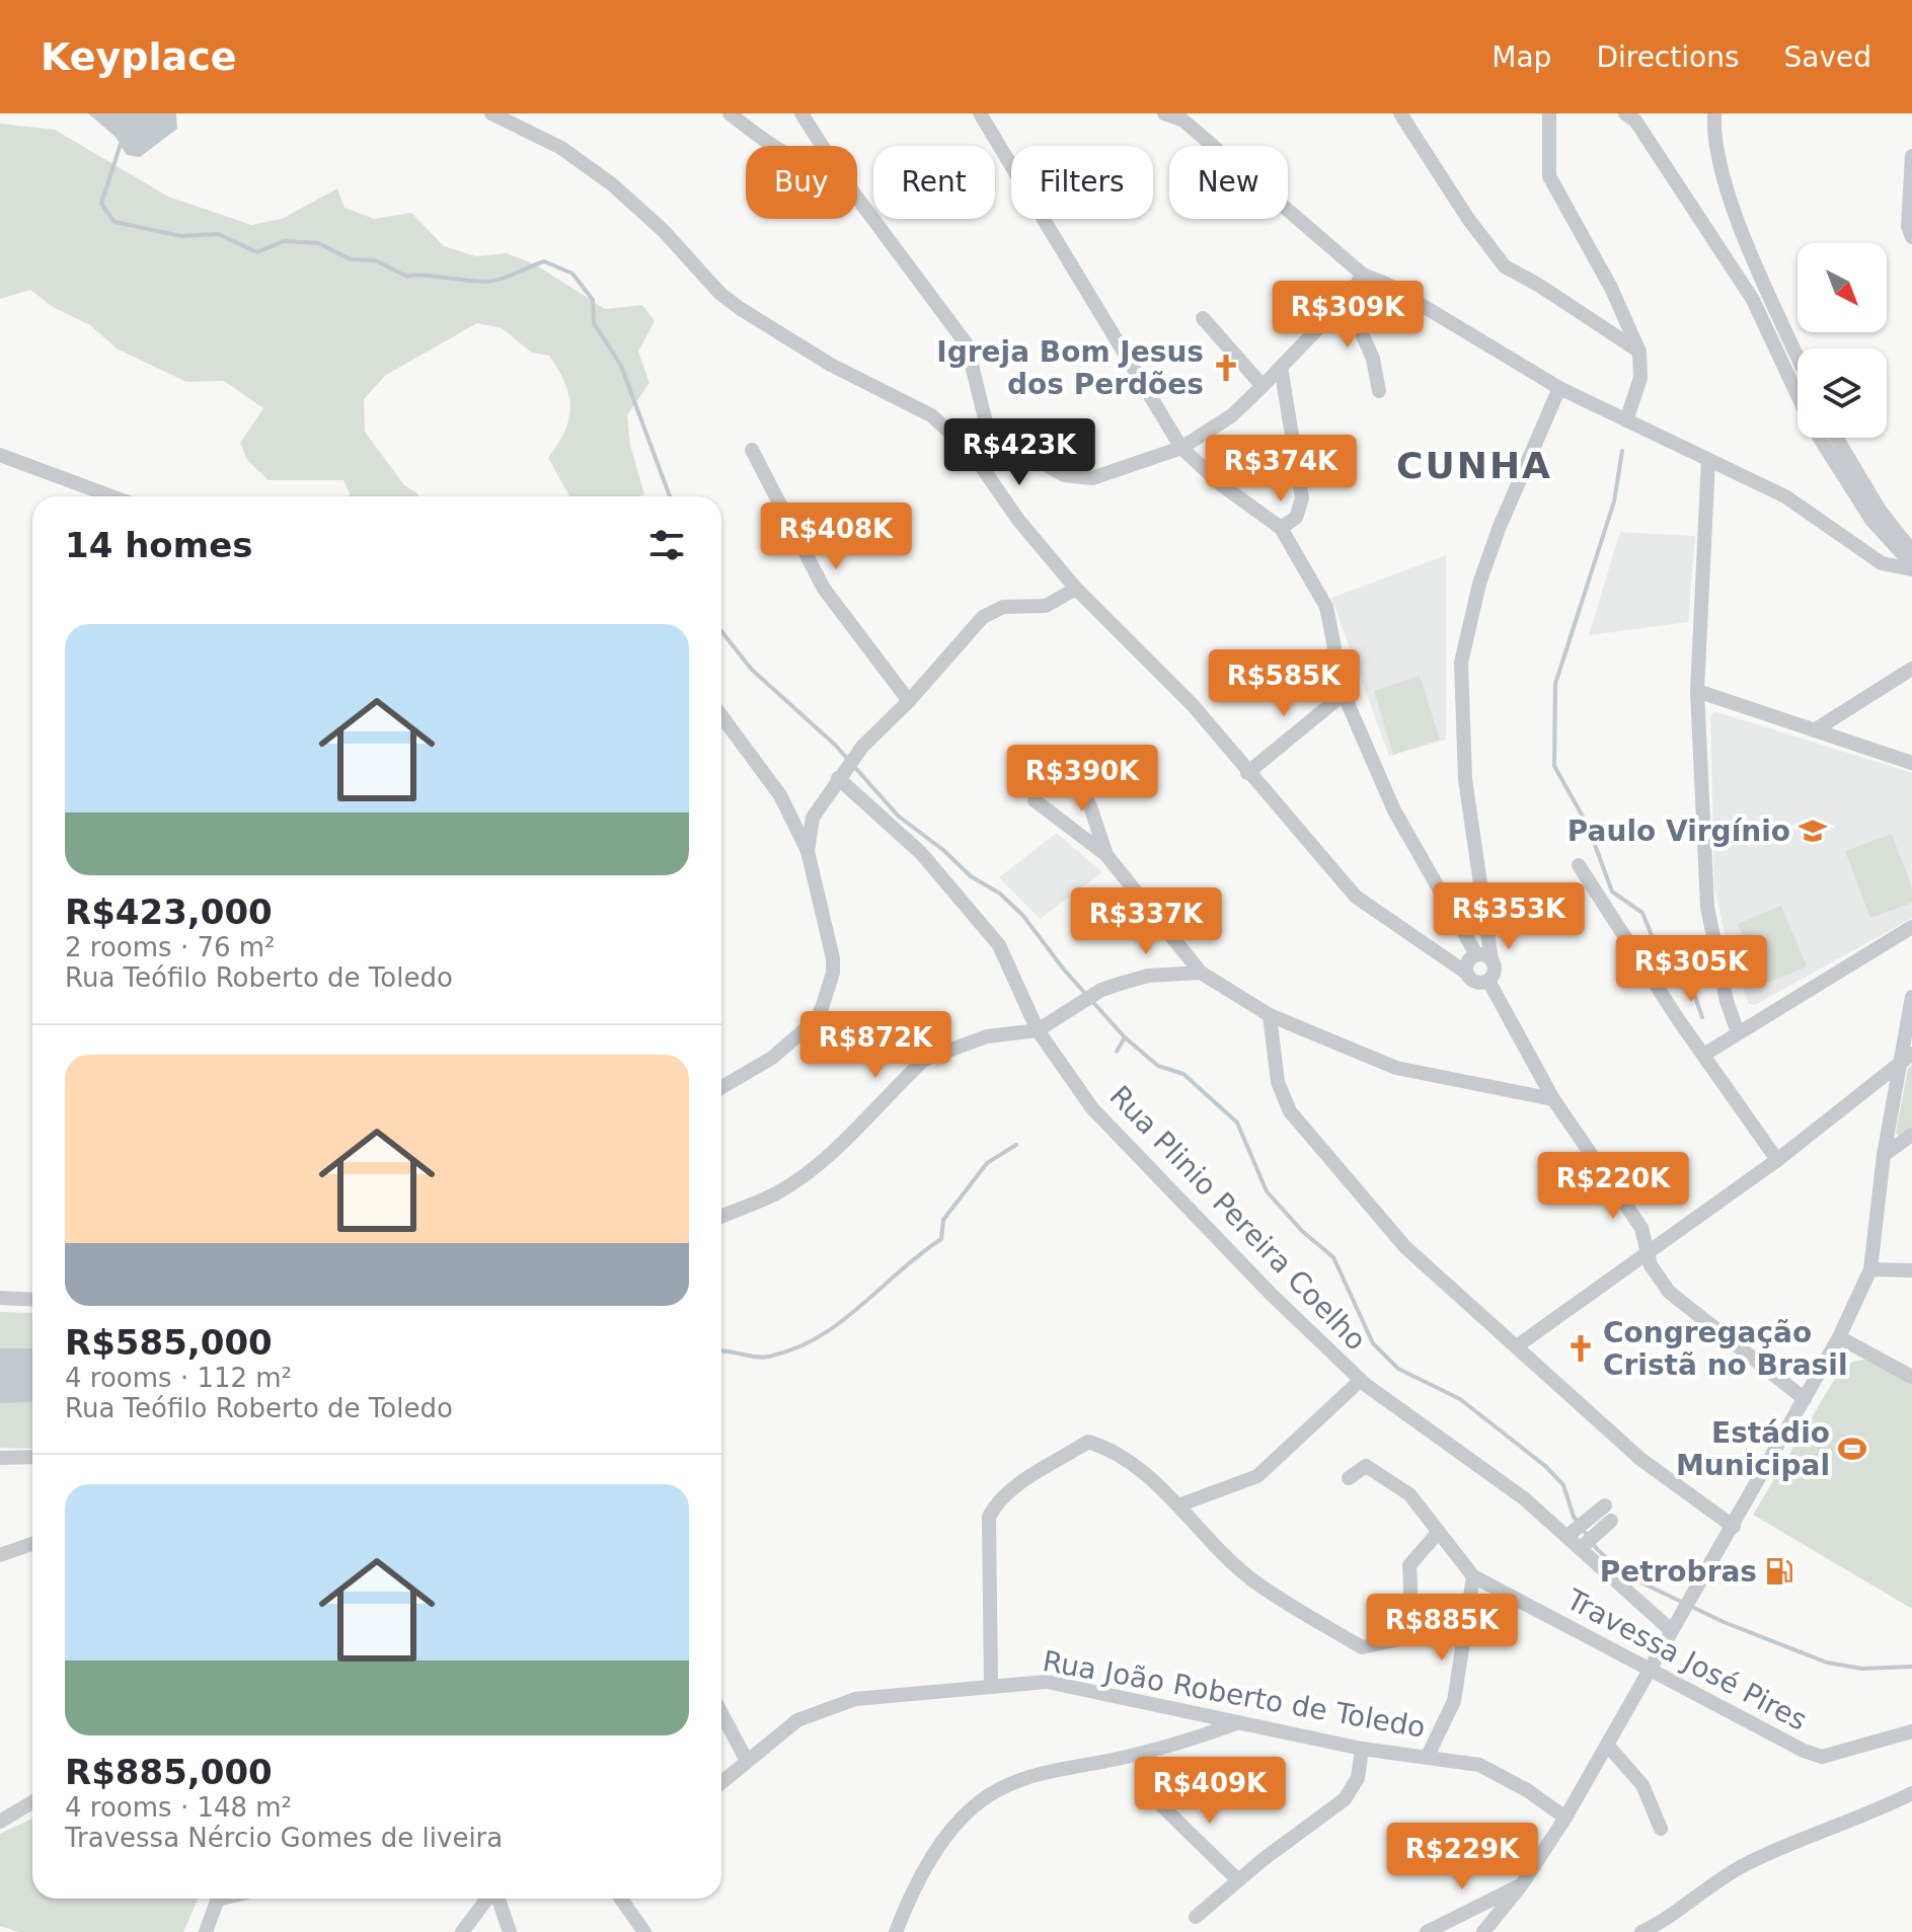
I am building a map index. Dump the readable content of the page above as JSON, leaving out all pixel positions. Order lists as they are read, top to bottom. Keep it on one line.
{"streets":{"street":["Rua Plinio Pereira Coelho","Travessa José Pires","Rua João Roberto de Toledo"]},"districts":["CUNHA"],"places":{"church":["Igreja Bom Jesus dos Perdões","Congregação Cristã no Brasil"],"school or university":["Paulo Virgínio"],"sports":["Estádio Municipal"],"fuel station":["Petrobras"]},"north":"bottom right","page":{"header":"Keyplace","nav":["Map","Directions","Saved"],"chip":["Buy","Rent","Filters","New"],"price":["R$309K","R$423K","R$374K","R$408K","R$585K","R$390K","R$353K","R$337K","R$305K","R$872K","R$220K","R$885K","R$409K","R$229K"],"heading":"14 homes","list":[{"name":"R$423,000","note":"2 rooms · 76 m² · Rua Teófilo Roberto de Toledo"},{"name":"R$585,000","note":"4 rooms · 112 m² · Rua Teófilo Roberto de Toledo"},{"name":"R$885,000","note":"4 rooms · 148 m² · Travessa Nércio Gomes de liveira"}]}}
